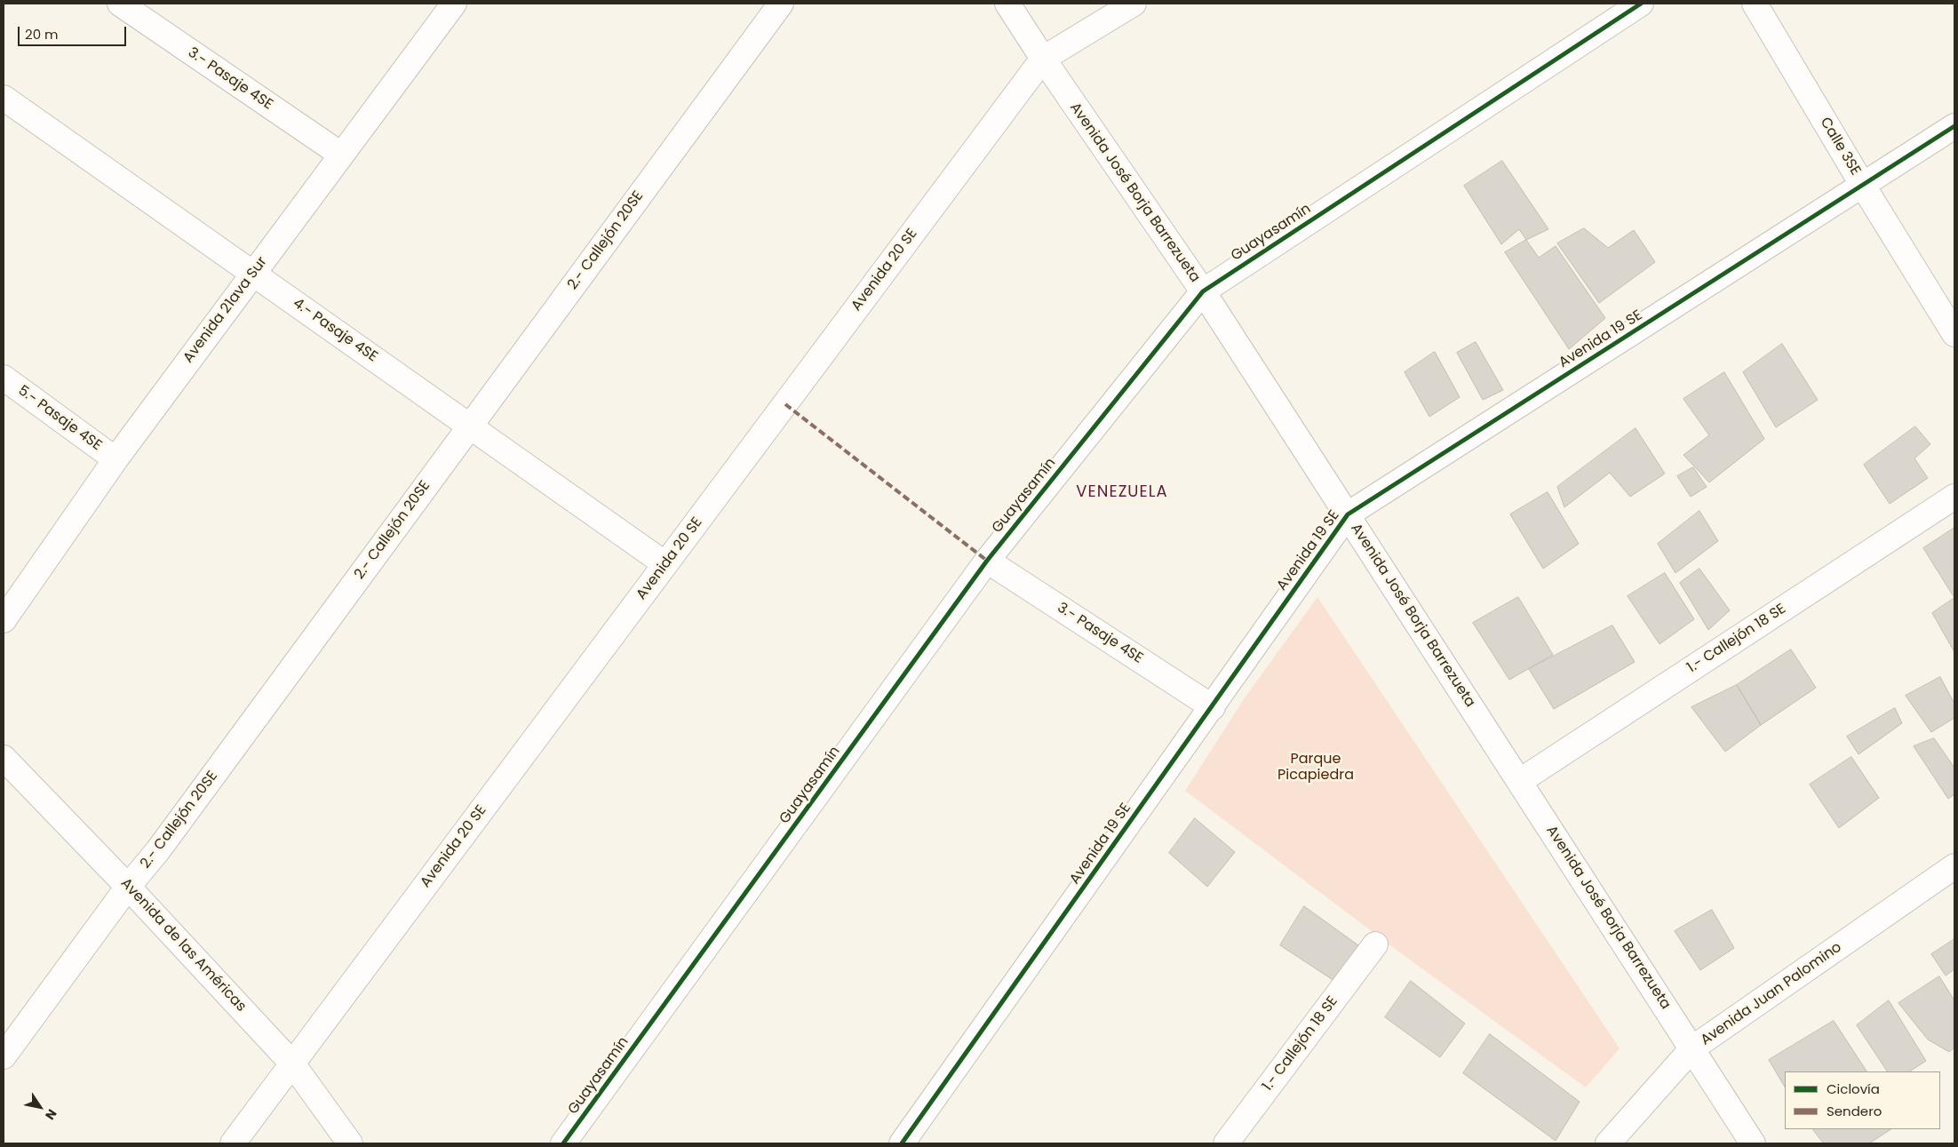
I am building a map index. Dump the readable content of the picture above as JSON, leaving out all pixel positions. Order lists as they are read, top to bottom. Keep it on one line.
{"streets":{"street":["3.- Pasaje 4SE","Calle 3SE","Avenida José Borja Barrezueta","Guayasamín","2.- Callejón 20SE","Avenida 20 SE","Avenida 21ava Sur","4.- Pasaje 4SE","Avenida 19 SE","5.- Pasaje 4SE","1.- Callejón 18 SE","Avenida de las Américas","Avenida Juan Palomino"]},"crossings":[["3.- Pasaje 4SE","Guayasamín"],["3.- Pasaje 4SE","Avenida 21ava Sur"],["3.- Pasaje 4SE","Avenida 19 SE"],["Calle 3SE","Avenida 19 SE"],["Avenida José Borja Barrezueta","Guayasamín"],["Avenida José Borja Barrezueta","Avenida 20 SE"],["Avenida José Borja Barrezueta","Avenida 19 SE"],["Avenida José Borja Barrezueta","1.- Callejón 18 SE"],["Avenida José Borja Barrezueta","Avenida Juan Palomino"],["2.- Callejón 20SE","4.- Pasaje 4SE"],["2.- Callejón 20SE","Avenida de las Américas"],["Avenida 20 SE","4.- Pasaje 4SE"],["Avenida 20 SE","Avenida de las Américas"],["Avenida 21ava Sur","4.- Pasaje 4SE"],["Avenida 21ava Sur","5.- Pasaje 4SE"]],"districts":["VENEZUELA"],"parks":["Parque Picapiedra"],"legend":["Ciclovía","Sendero"],"scale_bar":"20 m","north":"bottom right"}
